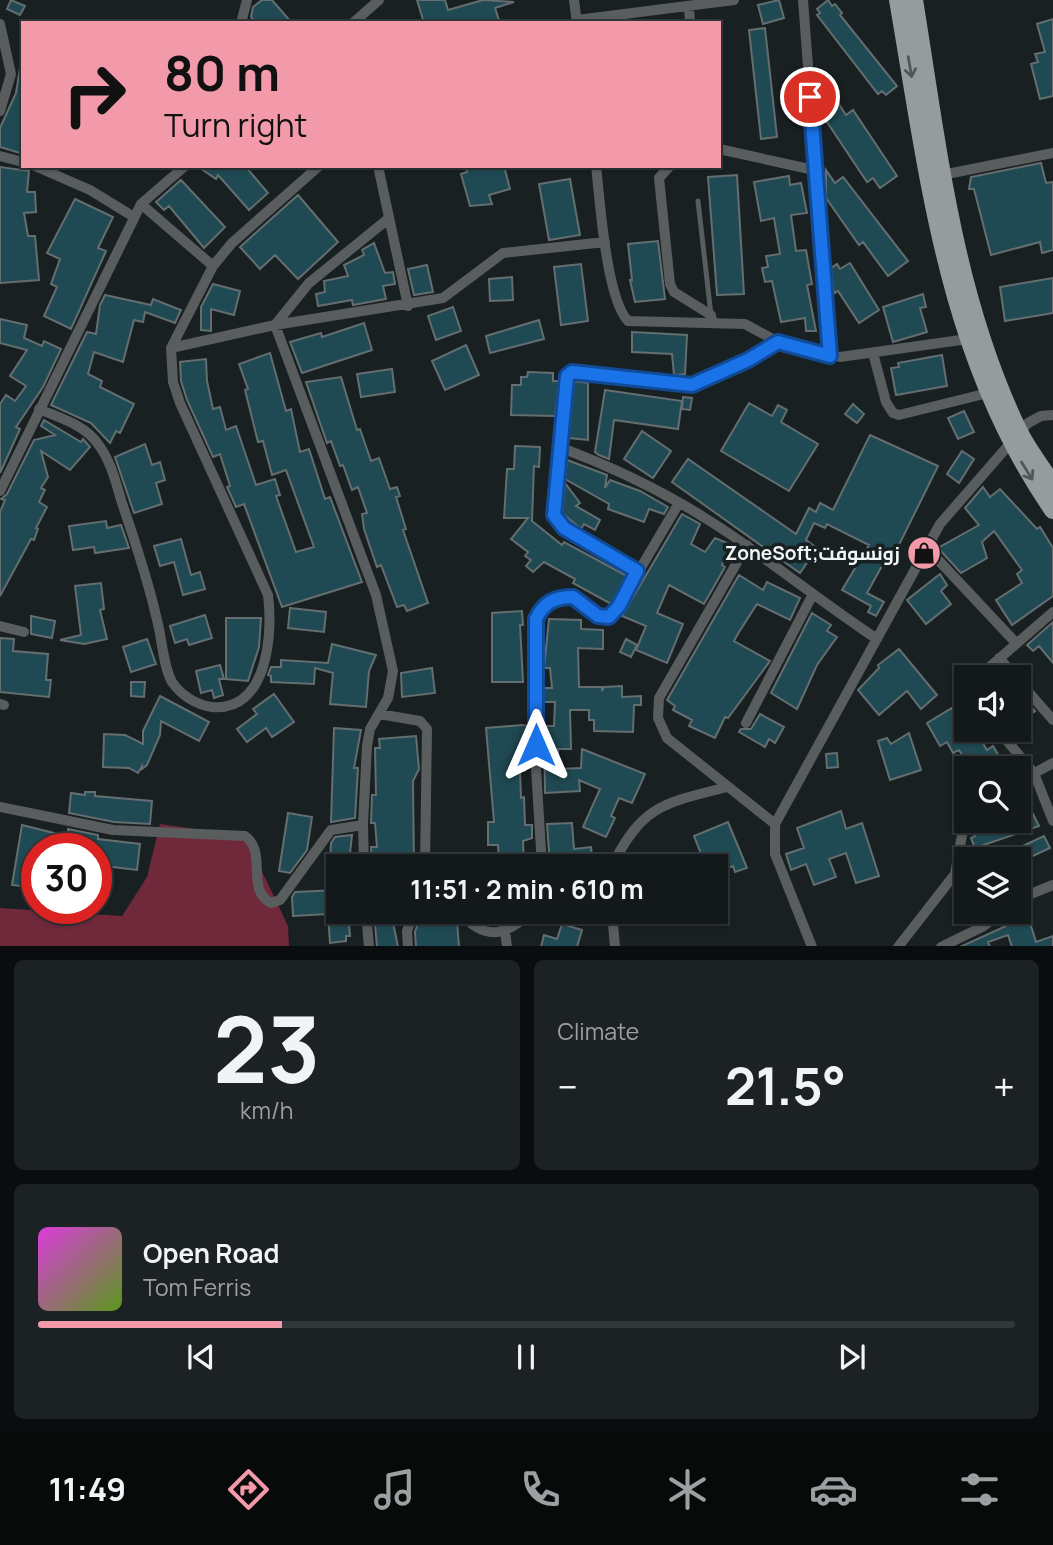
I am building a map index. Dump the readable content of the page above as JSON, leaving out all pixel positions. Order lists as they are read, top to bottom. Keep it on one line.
{"places":{"shop":["ZoneSoft;زونسوفت"]},"page":{"turn":["80 m","Turn right"],"limit":"30","trip":"11:51 · 2 min · 610 m","tile":[["23","km/h"],"Climate"],"heat":["−","21.5°","+"],"song":["Open Road","Tom Ferris"],"tabs":"11:49"}}
